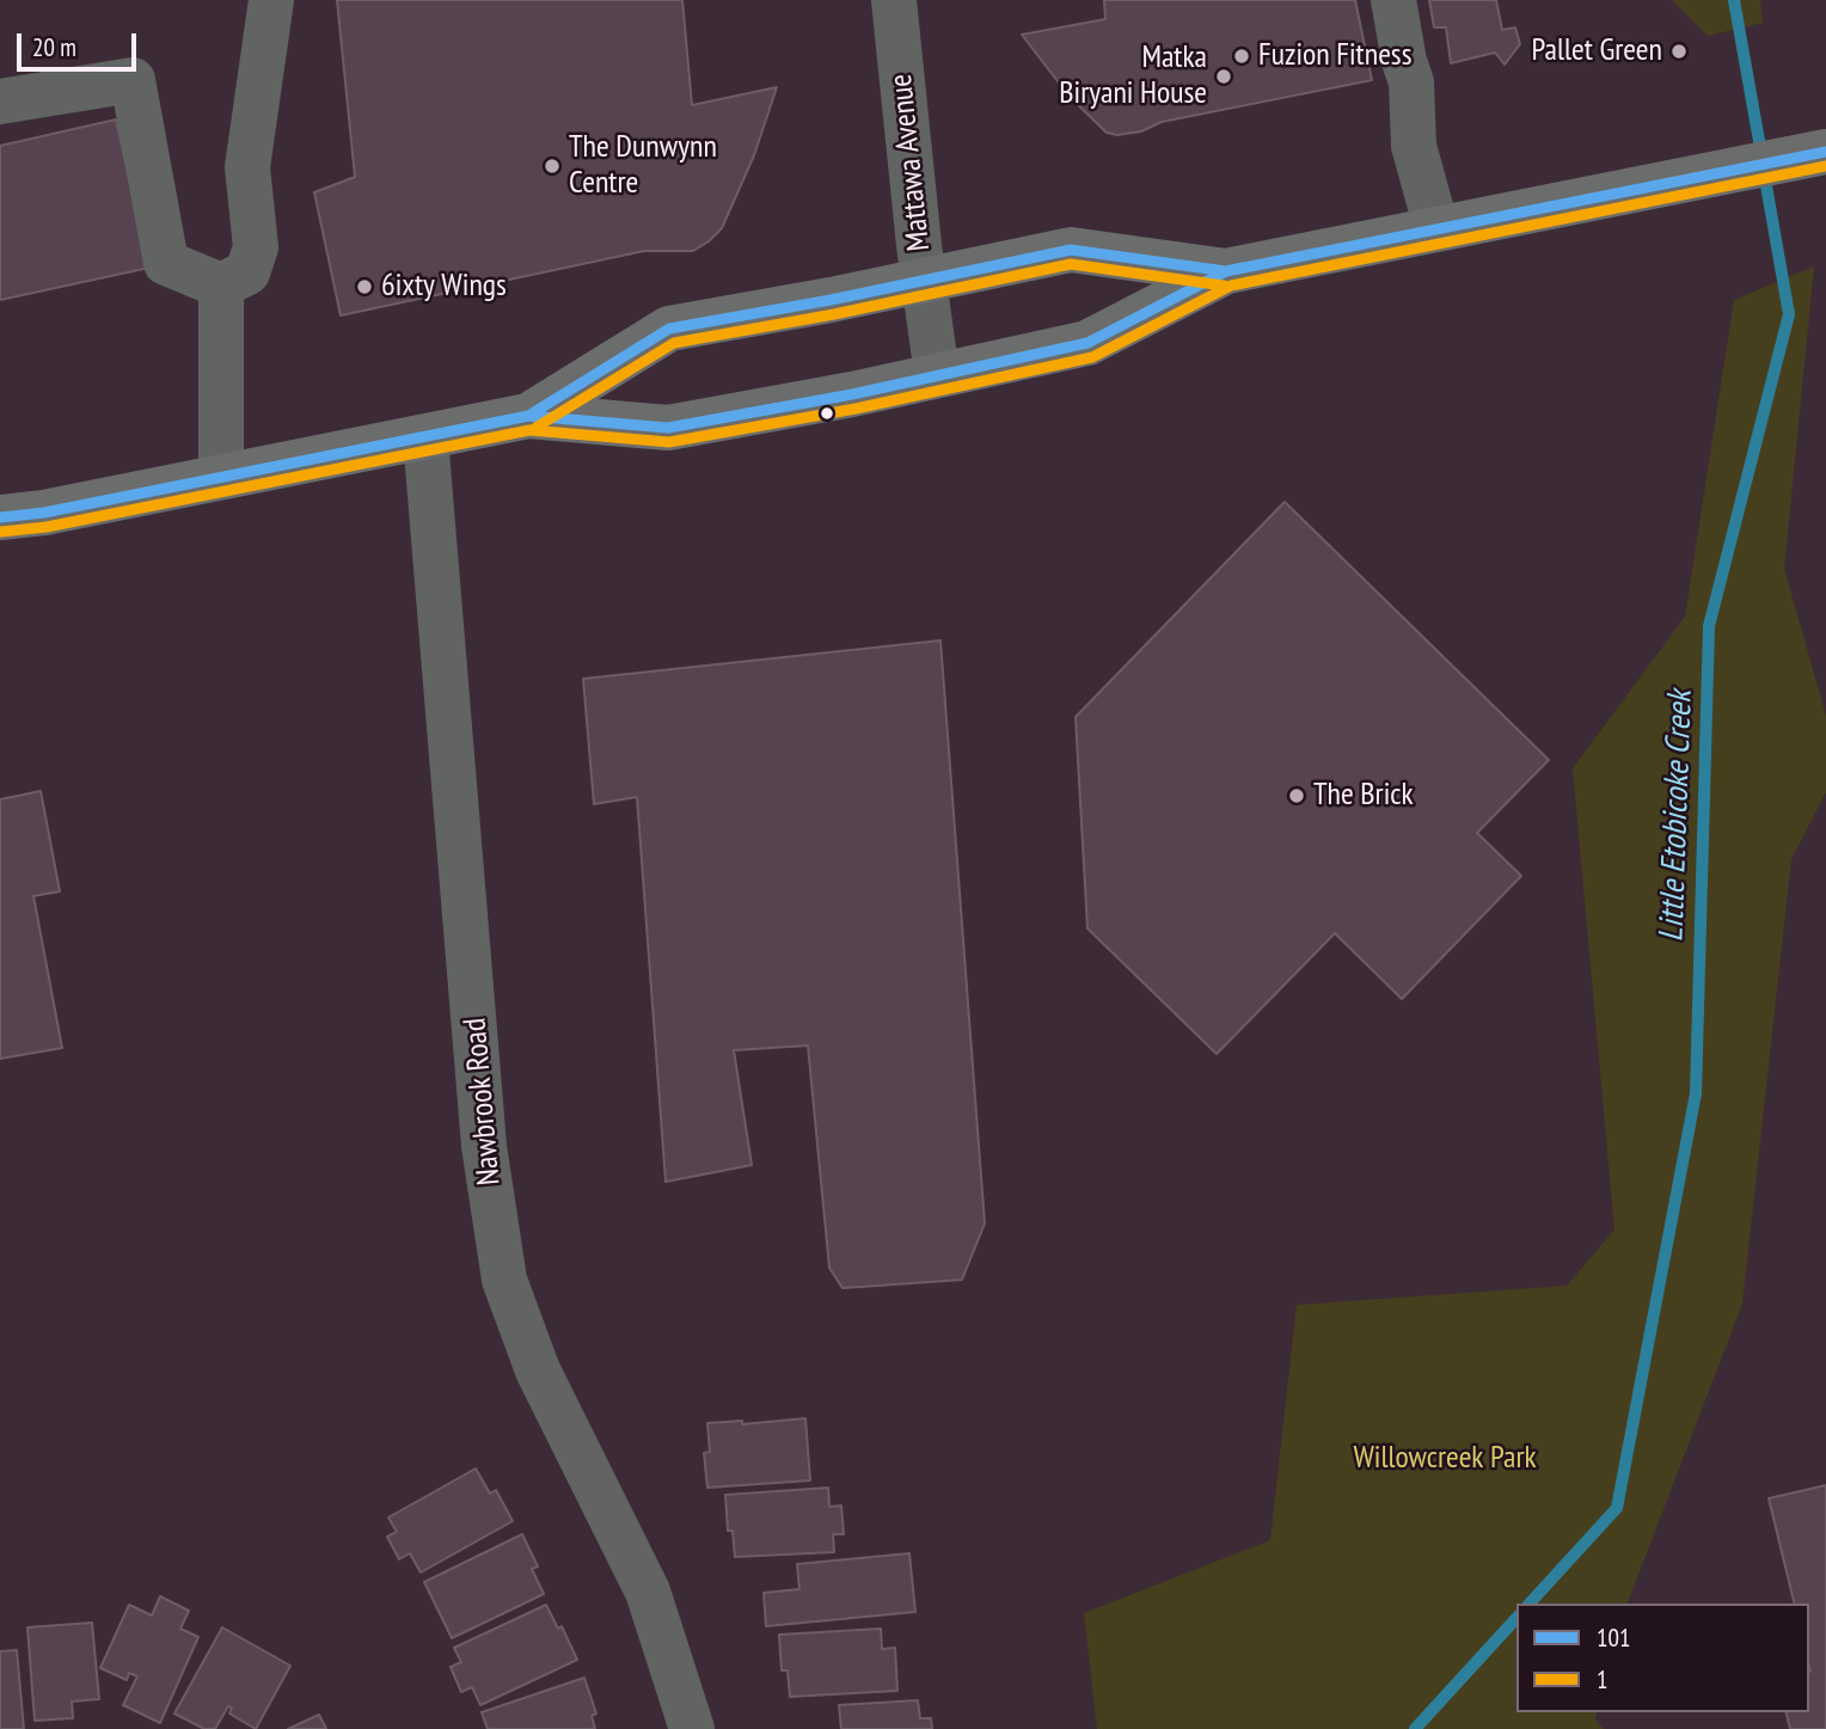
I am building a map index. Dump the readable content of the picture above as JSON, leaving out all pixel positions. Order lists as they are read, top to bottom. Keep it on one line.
{"streets":{"street":["Mattawa Avenue","Nawbrook Road"]},"water":["Little Etobicoke Creek"],"parks":["Willowcreek Park"],"places":["Pallet Green","Fuzion Fitness","Matka Biryani House","The Dunwynn Centre","6ixty Wings","The Brick"],"lines":["transit line 101","transit line 1"],"legend":["101","1"],"scale_bar":"20 m"}
